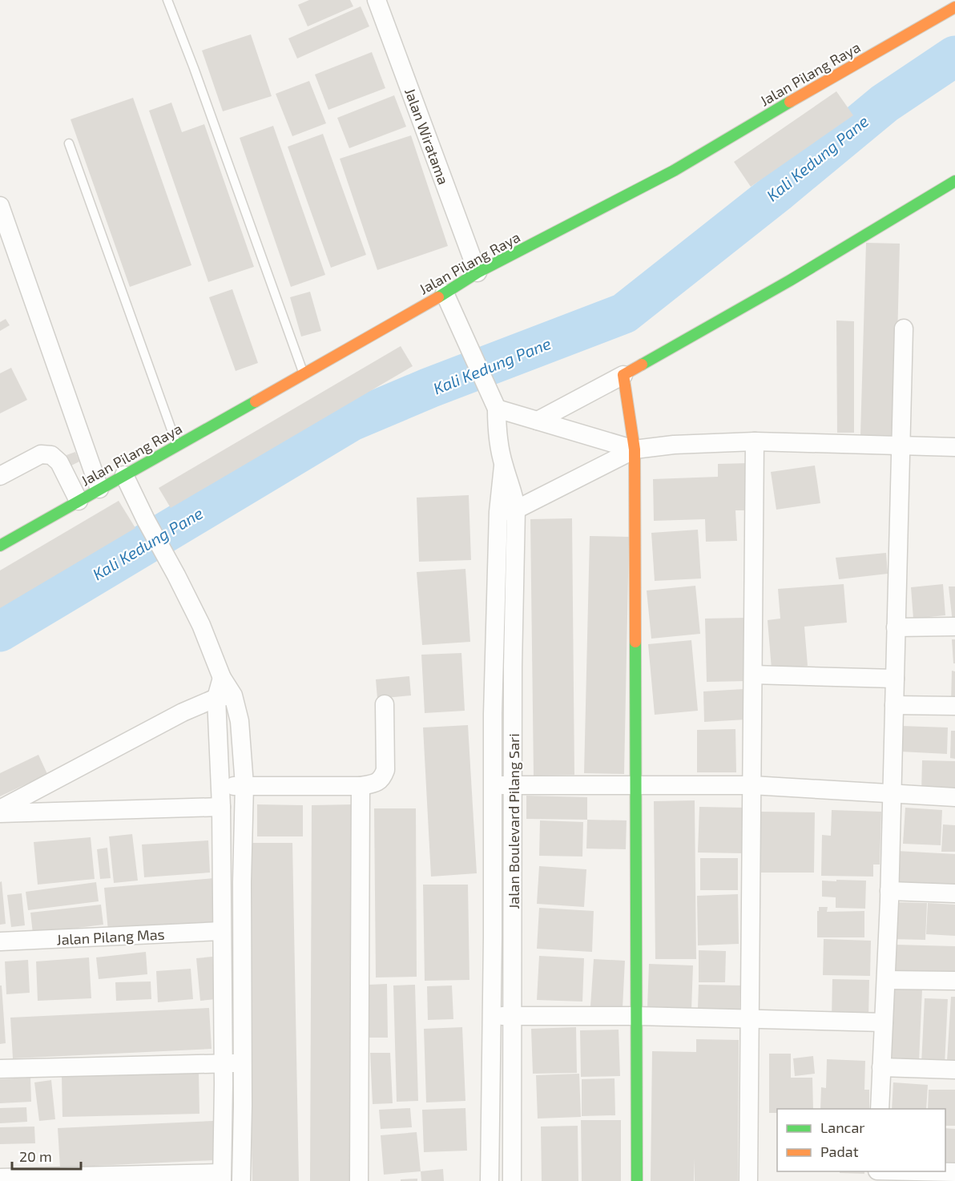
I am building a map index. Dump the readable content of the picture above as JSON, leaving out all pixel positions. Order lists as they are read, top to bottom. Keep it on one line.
{"streets":{"main road":["Jalan Pilang Raya"],"street":["Jalan Wiratama","Jalan Boulevard Pilang Sari","Jalan Pilang Mas"]},"crossings":[["Jalan Pilang Raya","Jalan Wiratama"],["Jalan Pilang Raya","Jalan Boulevard Pilang Sari"]],"water":["Kali Kedung Pane"],"legend":["Lancar","Padat"],"scale_bar":"20 m"}
